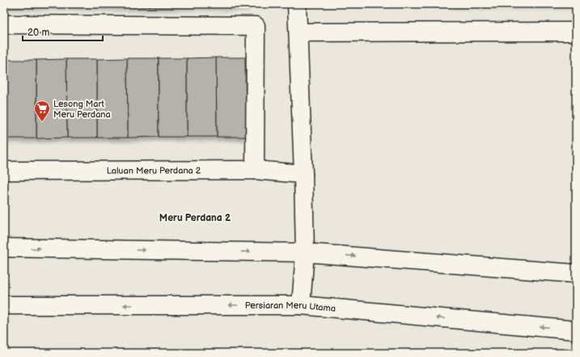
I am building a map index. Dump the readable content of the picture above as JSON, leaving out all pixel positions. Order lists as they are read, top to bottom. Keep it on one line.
{"streets":{"street":["Laluan Meru Perdana 2","Persiaran Meru Utama"]},"districts":["Meru Perdana 2"],"places":{"supermarket":["Lesong Mart Meru Perdana"]},"scale_bar":"20 m"}
